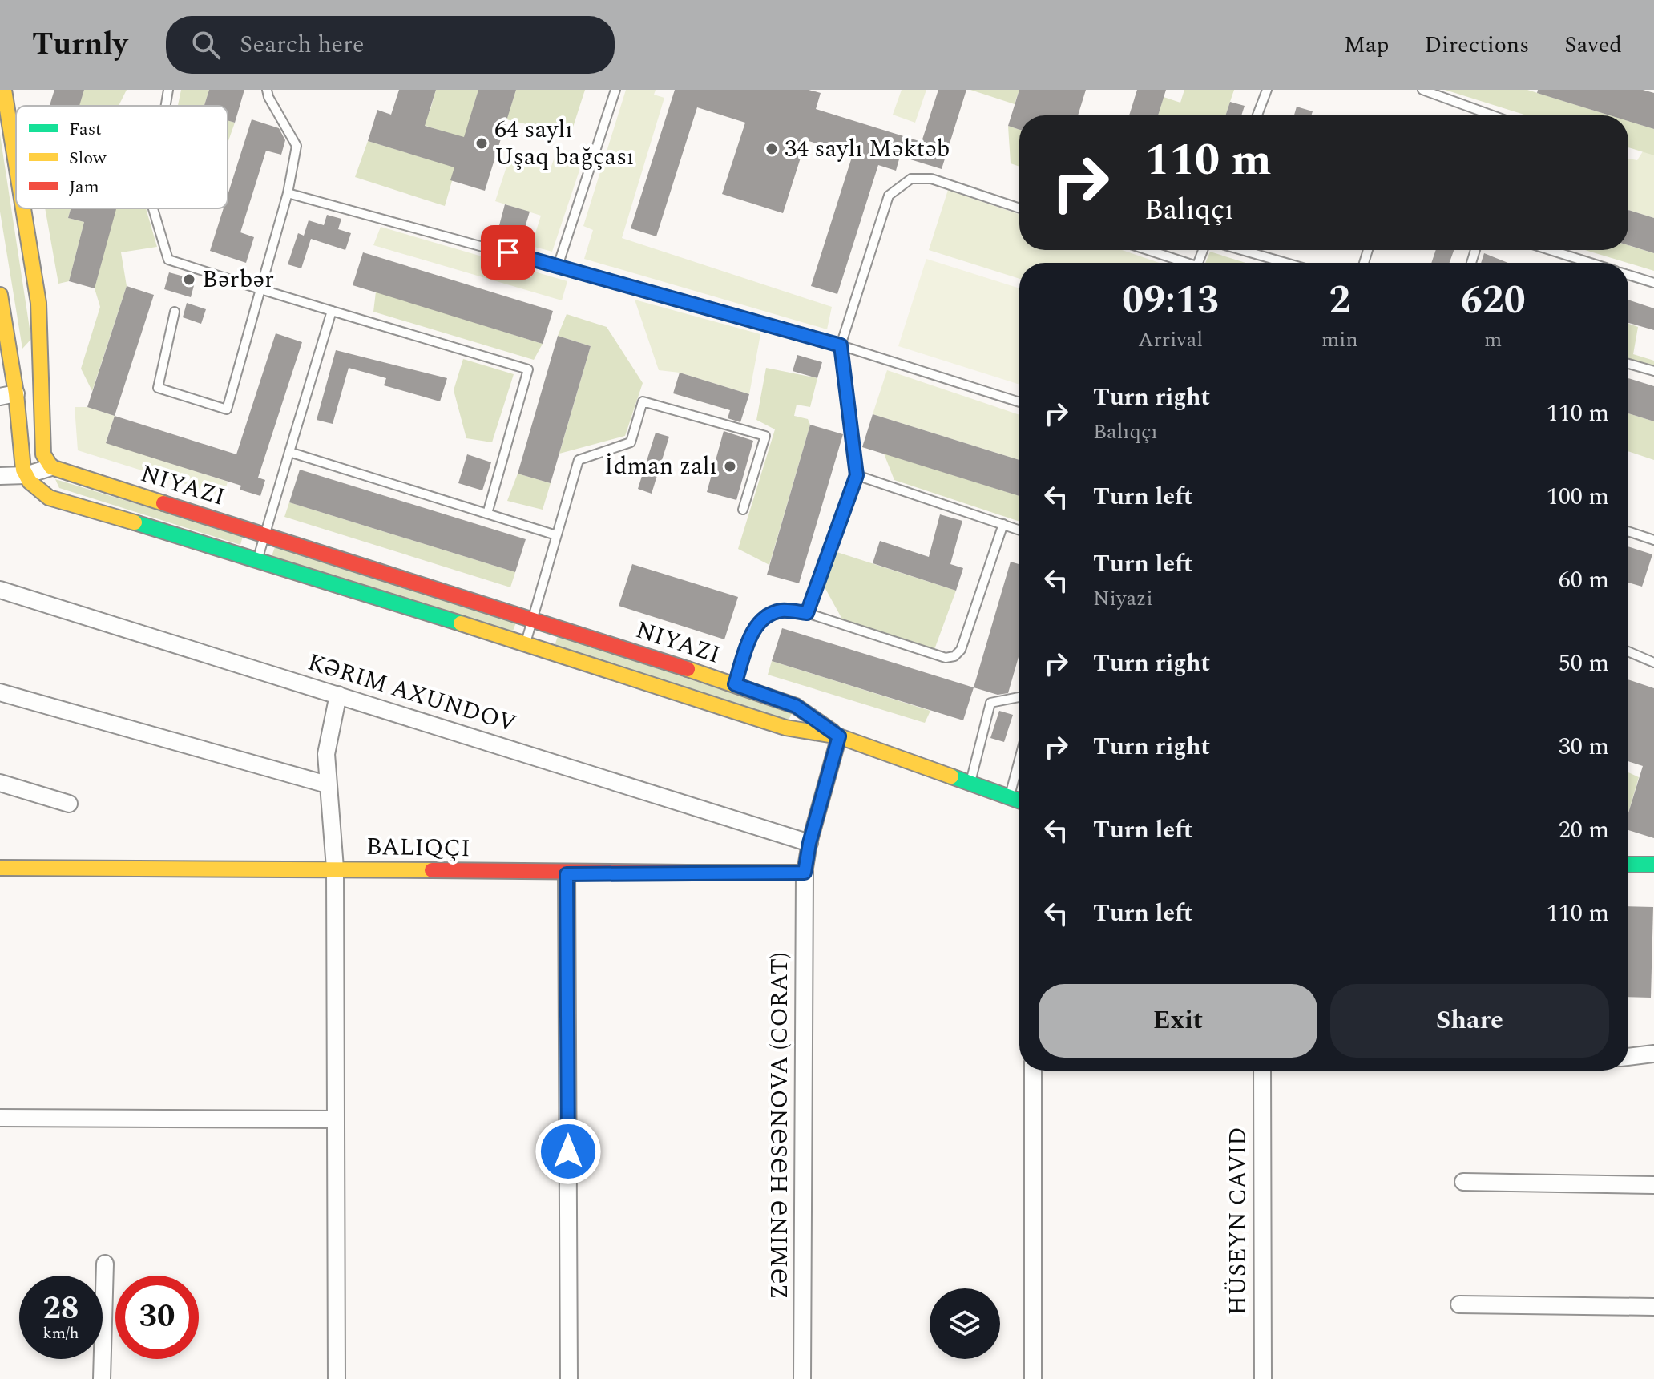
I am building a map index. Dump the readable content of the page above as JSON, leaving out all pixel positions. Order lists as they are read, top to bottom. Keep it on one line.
{"streets":{"main road":["NIYAZI"],"street":["KƏRIM AXUNDOV","ZƏMINƏ HƏSƏNOVA (CORAT)","HÜSEYN CAVID"]},"places":["64 saylı Uşaq bağçası","34 saylı Məktəb","Bərbər","İdman zalı"],"legend":["Fast","Slow","Jam"],"page":{"header":"Turnly","search":"Search here","nav":["Map","Directions","Saved"],"turn":["110 m","Balıqçı"],"eta":["09:13","Arrival","2","min","620","m"],"list":[{"name":"Turn right","note":"Balıqçı","value":"110 m"},{"name":"Turn left","value":"100 m"},{"name":"Turn left","note":"Niyazi","value":"60 m"},{"name":"Turn right","value":"50 m"},{"name":"Turn right","value":"30 m"},{"name":"Turn left","value":"20 m"},{"name":"Turn left","value":"110 m"}],"buttons":["Exit","Share"],"speed":"28 km/h","limit":"30"}}
